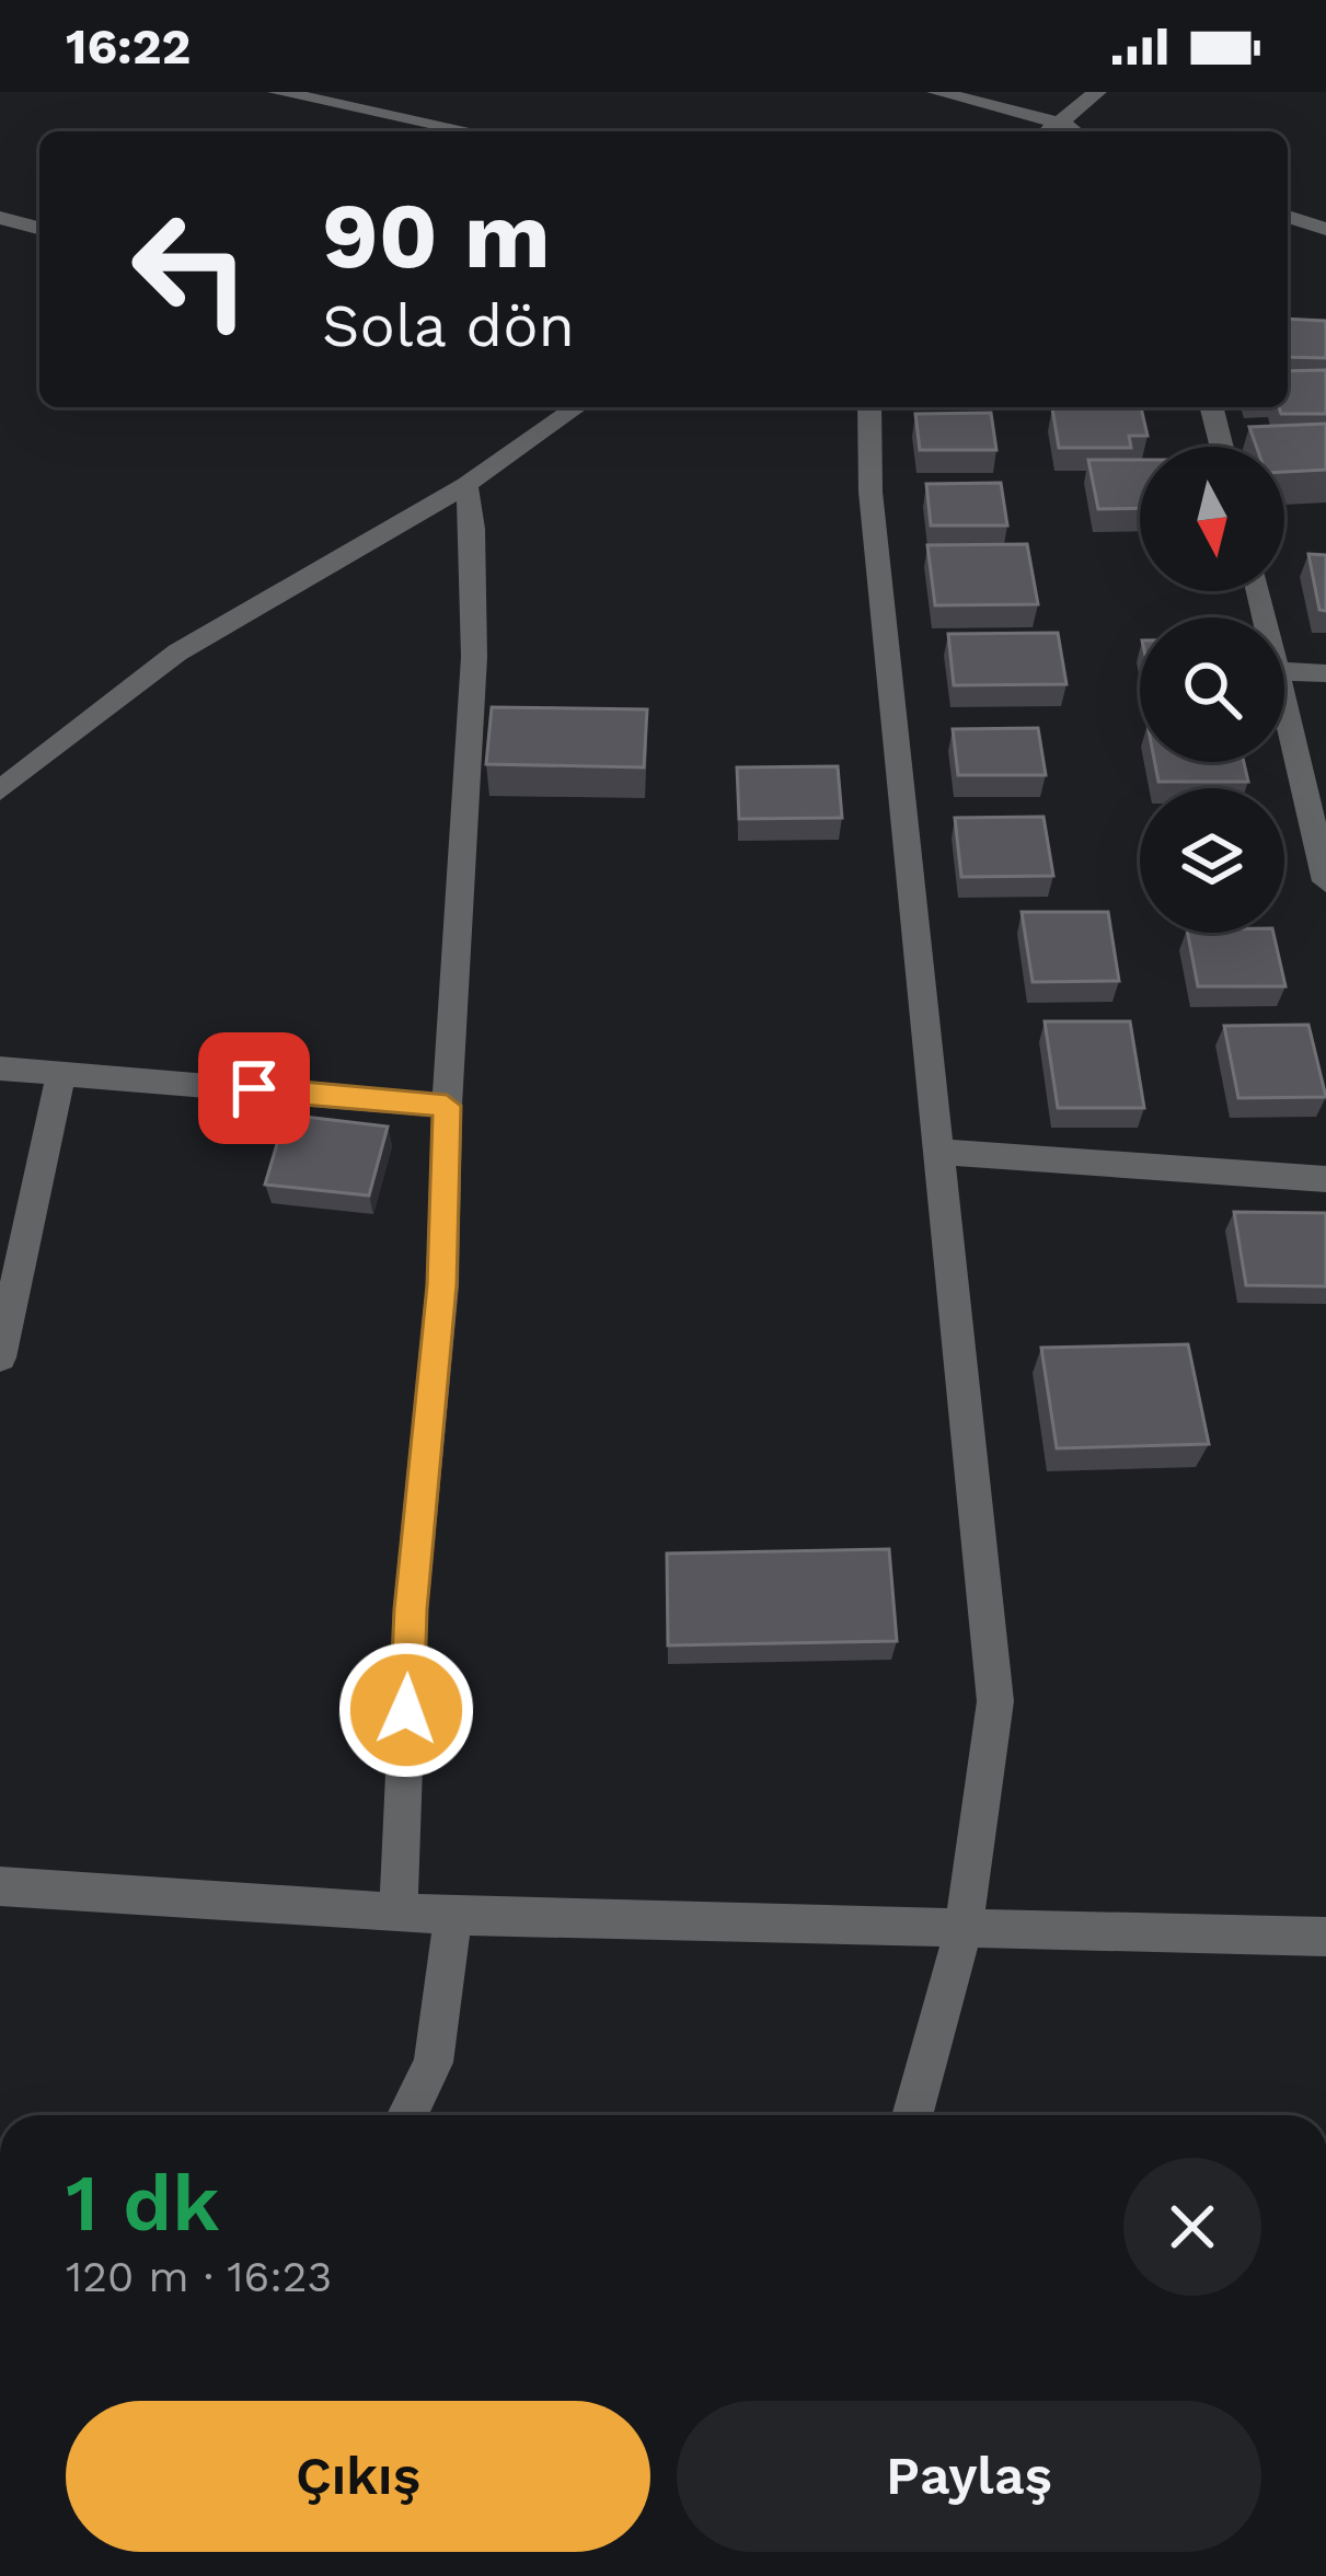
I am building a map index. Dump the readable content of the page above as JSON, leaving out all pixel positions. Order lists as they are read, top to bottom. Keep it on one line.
{"north":"bottom","page":{"status":"16:22","turn":["90 m","Sola dön"],"heading":["1 dk","120 m · 16:23"],"buttons":["Çıkış","Paylaş"]}}
